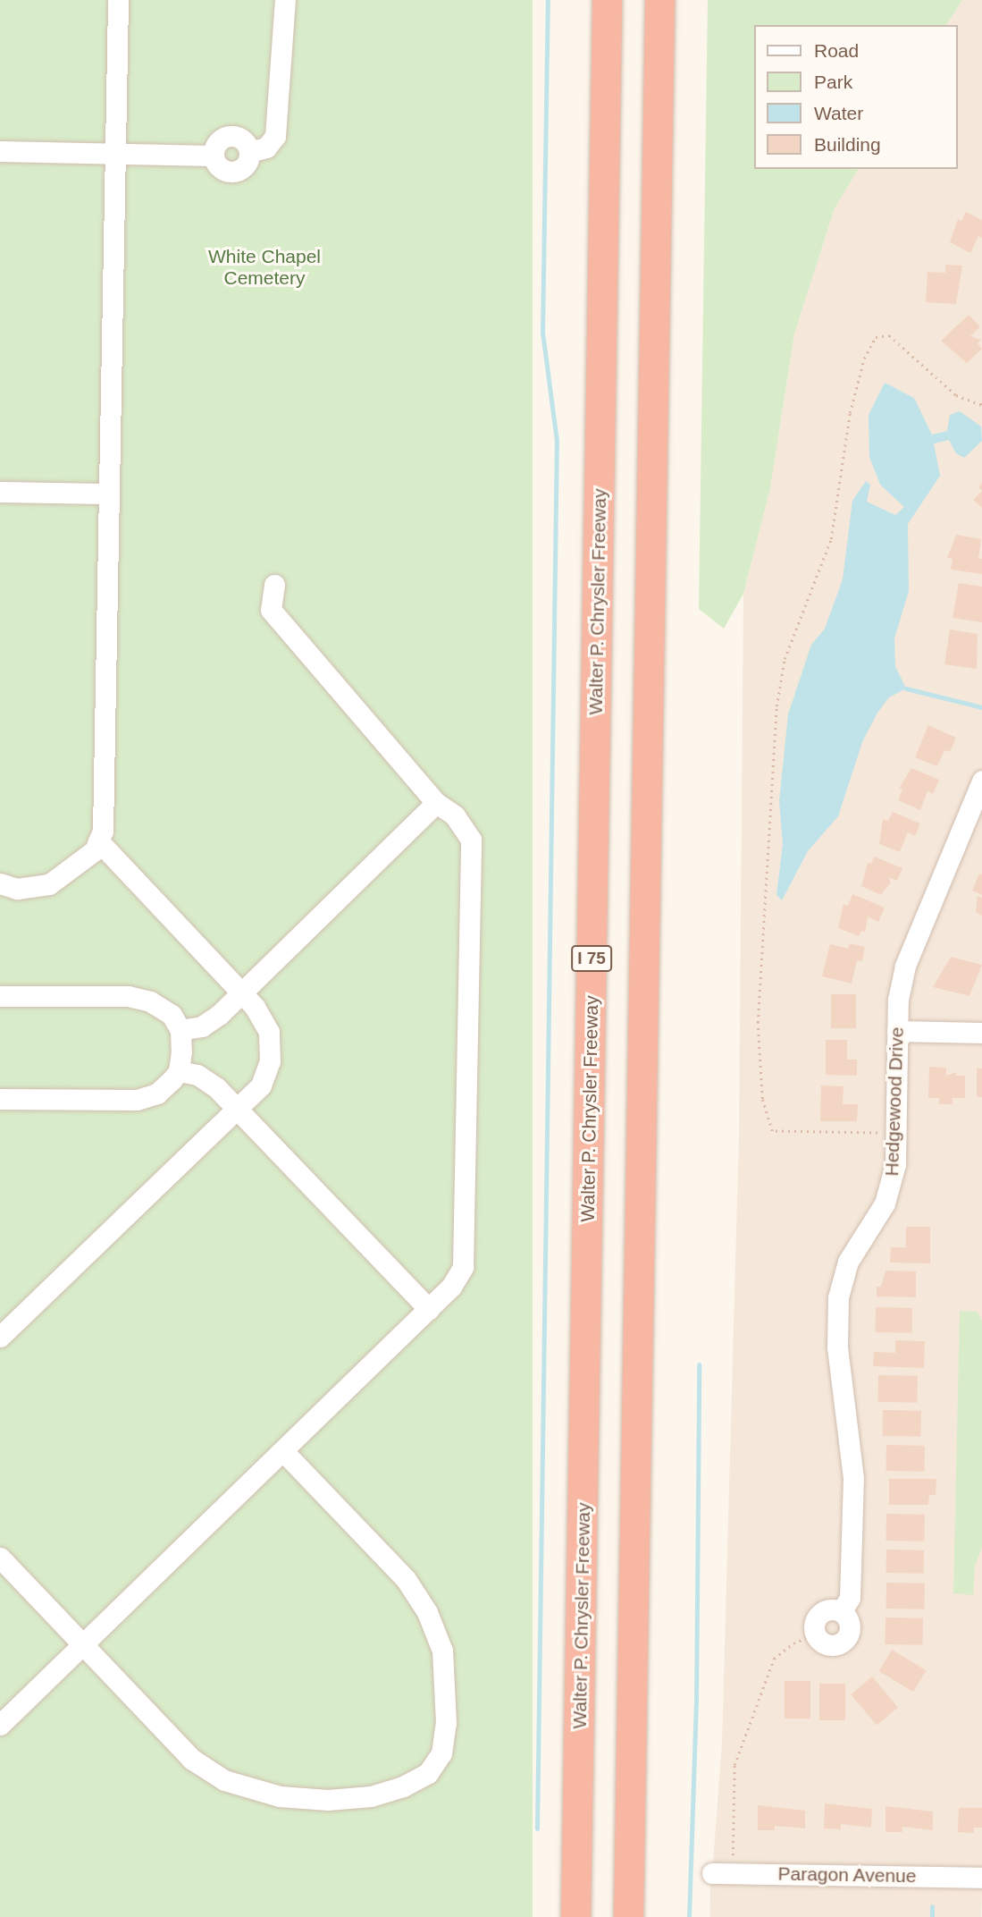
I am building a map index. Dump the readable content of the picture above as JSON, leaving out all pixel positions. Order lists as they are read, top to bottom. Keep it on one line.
{"streets":{"highway":["Walter P. Chrysler Freeway","I 75"],"street":["Hedgewood Drive","Paragon Avenue"]},"parks":["White Chapel Cemetery"],"legend":["Road","Park","Water","Building"]}
